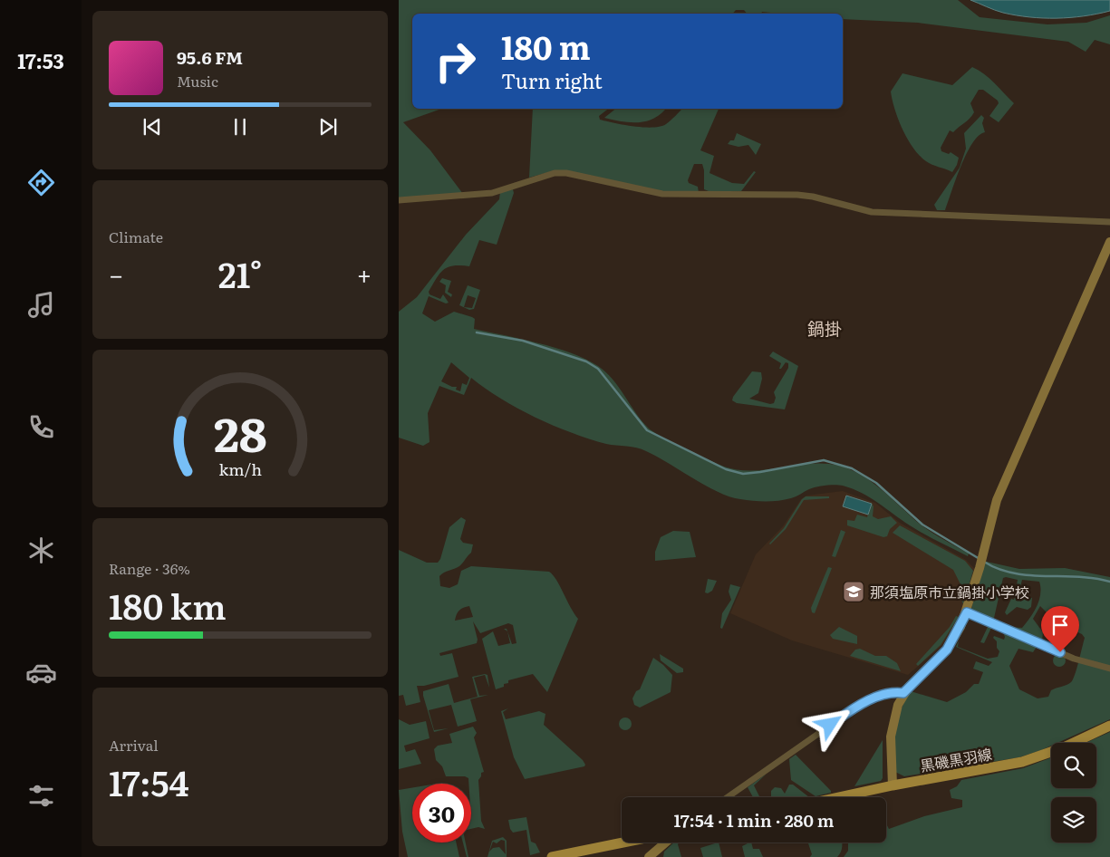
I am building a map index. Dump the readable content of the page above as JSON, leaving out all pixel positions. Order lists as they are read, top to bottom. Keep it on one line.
{"streets":{"main road":["黒磯黒羽線"]},"districts":["鍋掛"],"places":{"school or university":["那須塩原市立鍋掛小学校"]},"page":{"tabs":"17:53","turn":["180 m","Turn right"],"song":["95.6 FM","Music"],"tile":["Climate",["Range · 36%","180 km"],["Arrival","17:54"]],"heat":["−","21°","+"],"limit":"30","trip":"17:54 · 1 min · 280 m","gauge":["28","km/h"]}}
